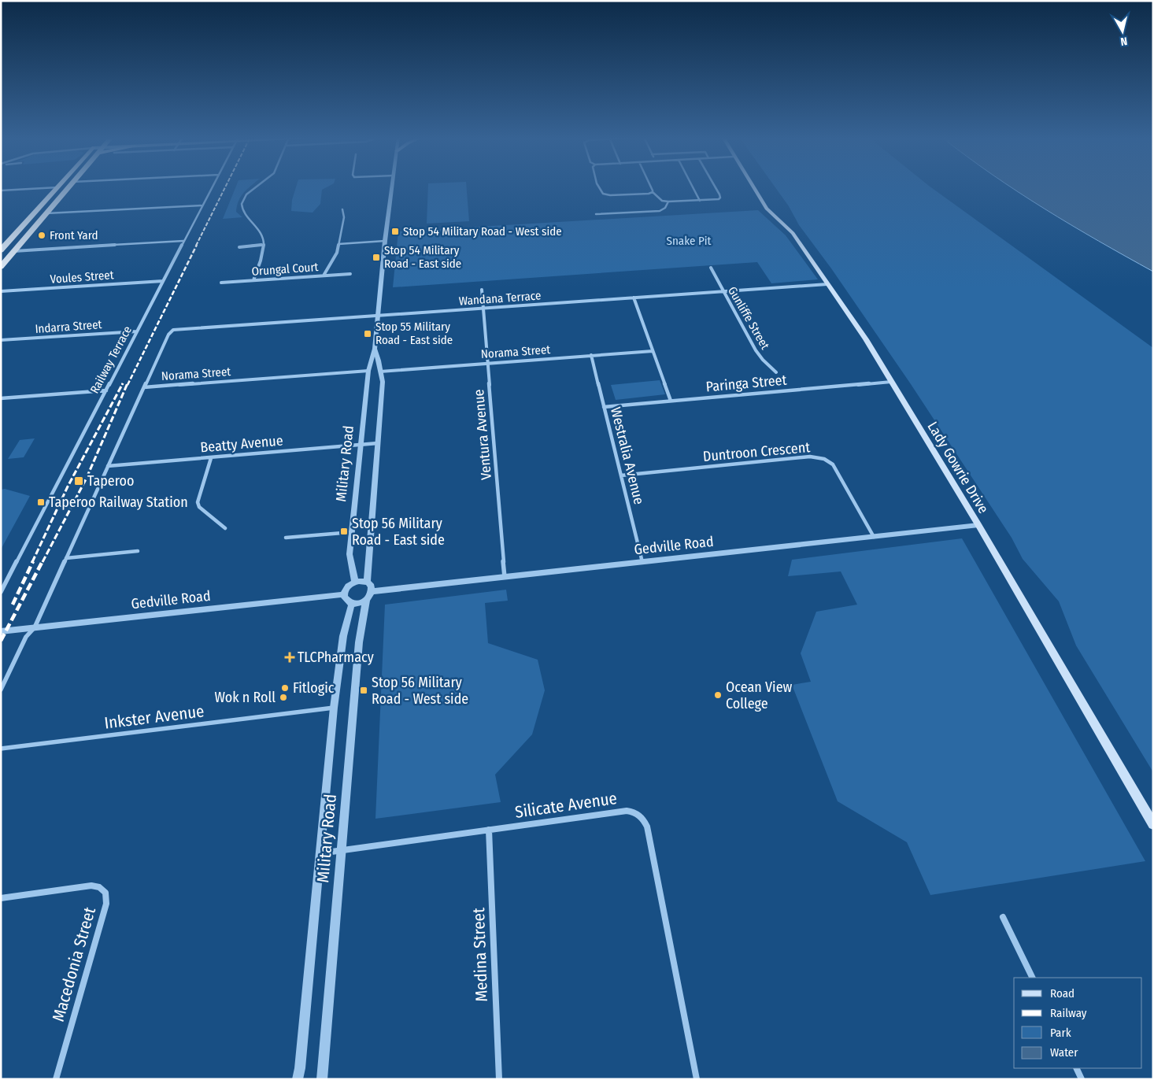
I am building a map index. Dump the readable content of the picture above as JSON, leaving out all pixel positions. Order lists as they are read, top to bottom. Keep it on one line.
{"streets":{"main road":["Lady Gowrie Drive"],"street":["Orungal Court","Voules Street","Wandana Terrace","Gunliffe Street","Indarra Street","Norama Street","Railway Terrace","Paringa Street","Ventura Avenue","Beatty Avenue","Duntroon Crescent","Westralia Avenue","Military Road","Gedville Road","Inkster Avenue","Silicate Avenue","Medina Street","Macedonia Street"]},"crossings":[["Voules Street","Railway Terrace"],["Wandana Terrace","Gunliffe Street"],["Wandana Terrace","Norama Street"],["Wandana Terrace","Ventura Avenue"],["Wandana Terrace","Military Road"],["Wandana Terrace","Lady Gowrie Drive"],["Indarra Street","Railway Terrace"],["Norama Street","Ventura Avenue"],["Norama Street","Westralia Avenue"],["Norama Street","Military Road"],["Paringa Street","Westralia Avenue"],["Paringa Street","Lady Gowrie Drive"],["Ventura Avenue","Gedville Road"],["Beatty Avenue","Military Road"],["Duntroon Crescent","Westralia Avenue"],["Duntroon Crescent","Gedville Road"],["Westralia Avenue","Gedville Road"],["Military Road","Gedville Road"],["Military Road","Inkster Avenue"],["Military Road","Silicate Avenue"],["Lady Gowrie Drive","Gedville Road"],["Silicate Avenue","Medina Street"]],"parks":["Snake Pit"],"places":{"transit":["Stop 54 Military Road - West side","Stop 54 Military Road - East side","Stop 55 Military Road - East side","Taperoo","Taperoo Railway Station","Stop 56 Military Road - East side","Stop 56 Military Road - West side"],"other":["Front Yard","Fitlogic","Ocean View College","Wok n Roll"],"health":["TLCPharmacy"]},"legend":["Road","Railway","Park","Water"],"north":"bottom"}
